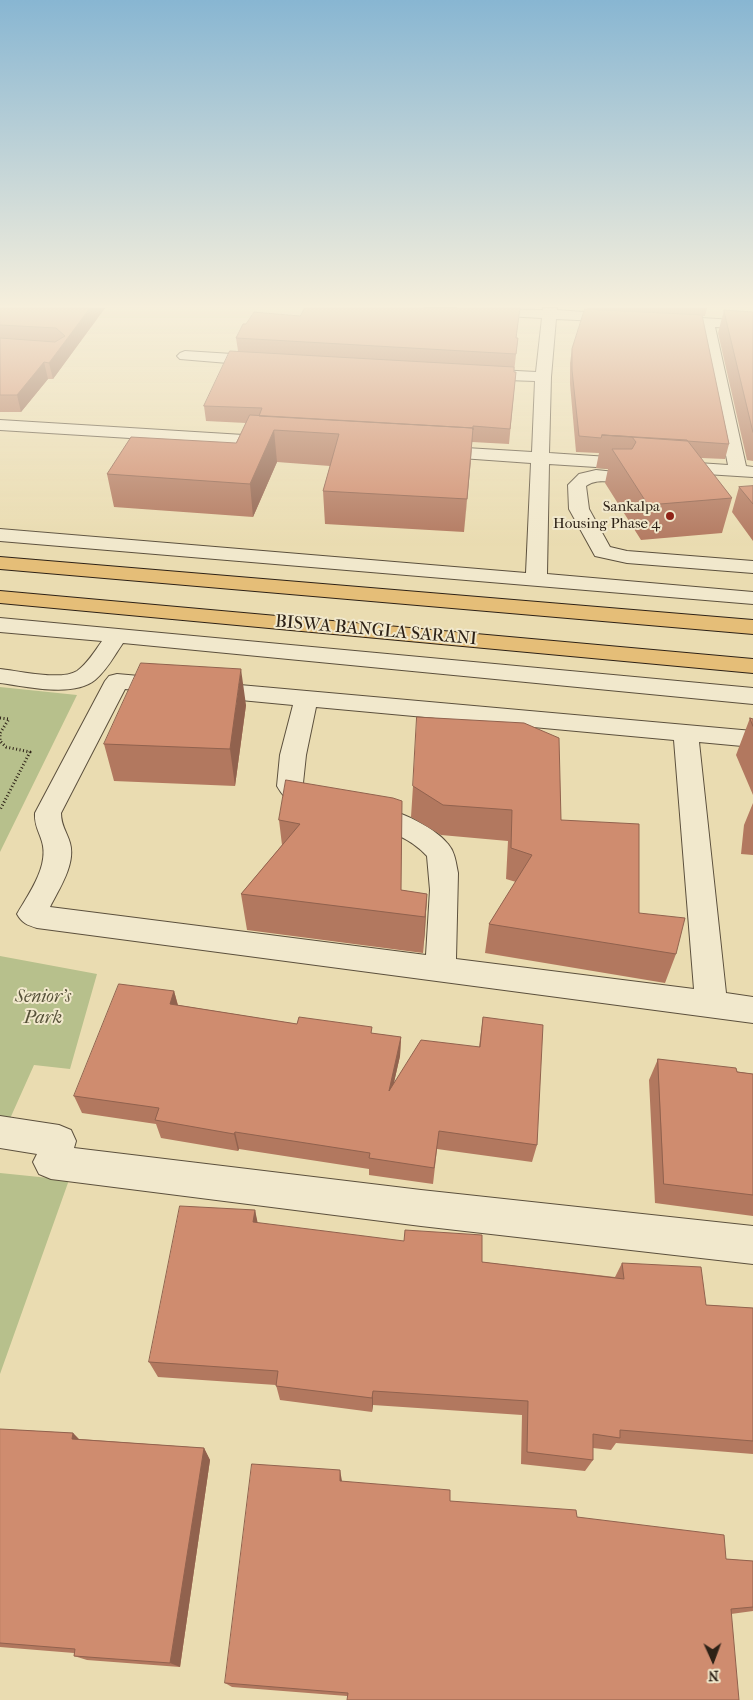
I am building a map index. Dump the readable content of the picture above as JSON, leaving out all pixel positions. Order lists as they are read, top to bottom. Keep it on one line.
{"streets":{"main road":["BISWA BANGLA SARANI"]},"parks":["Senior's Park"],"places":["Sankalpa Housing Phase 4"],"north":"bottom"}
